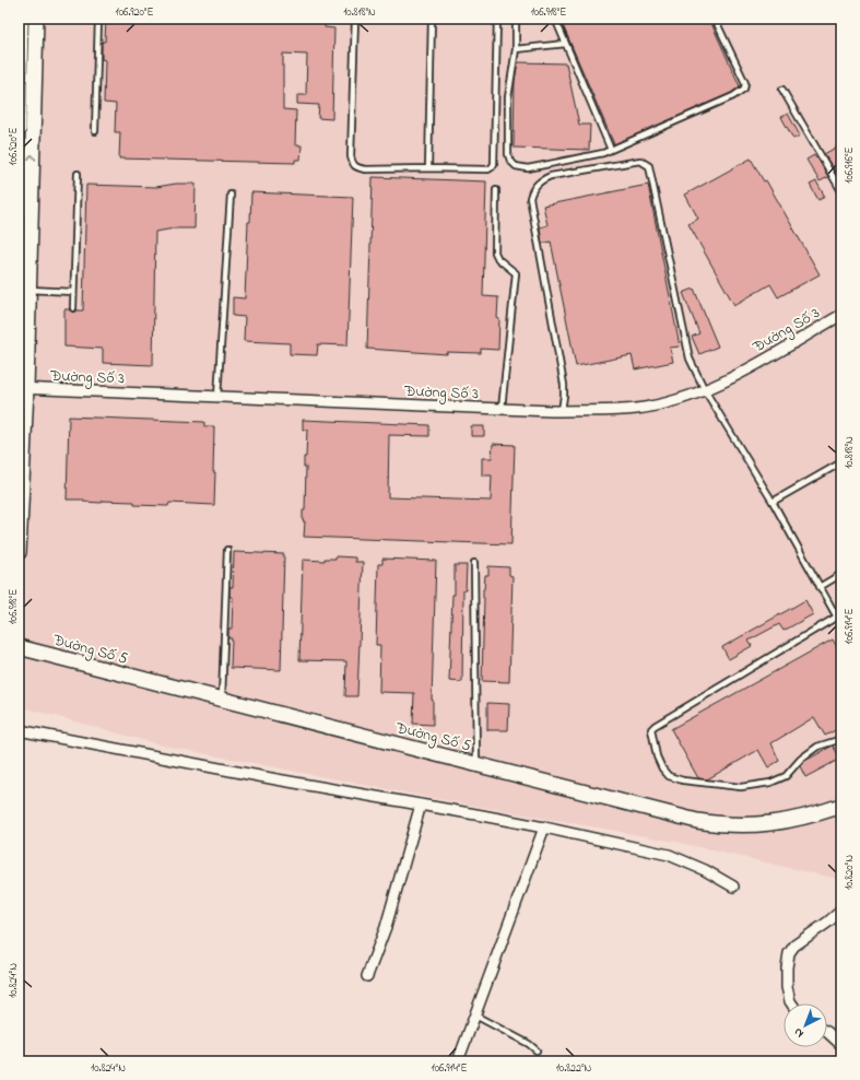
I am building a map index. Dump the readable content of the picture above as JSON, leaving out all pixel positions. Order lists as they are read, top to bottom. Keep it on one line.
{"streets":{"street":["Đường Số 3","Đường Số 5"]},"north":"bottom left","coordinates":["106.920°E","10.818°N","106.918°E","106.916°E","106.914°E","10.820°N","10.824°N","10.822°N"]}
